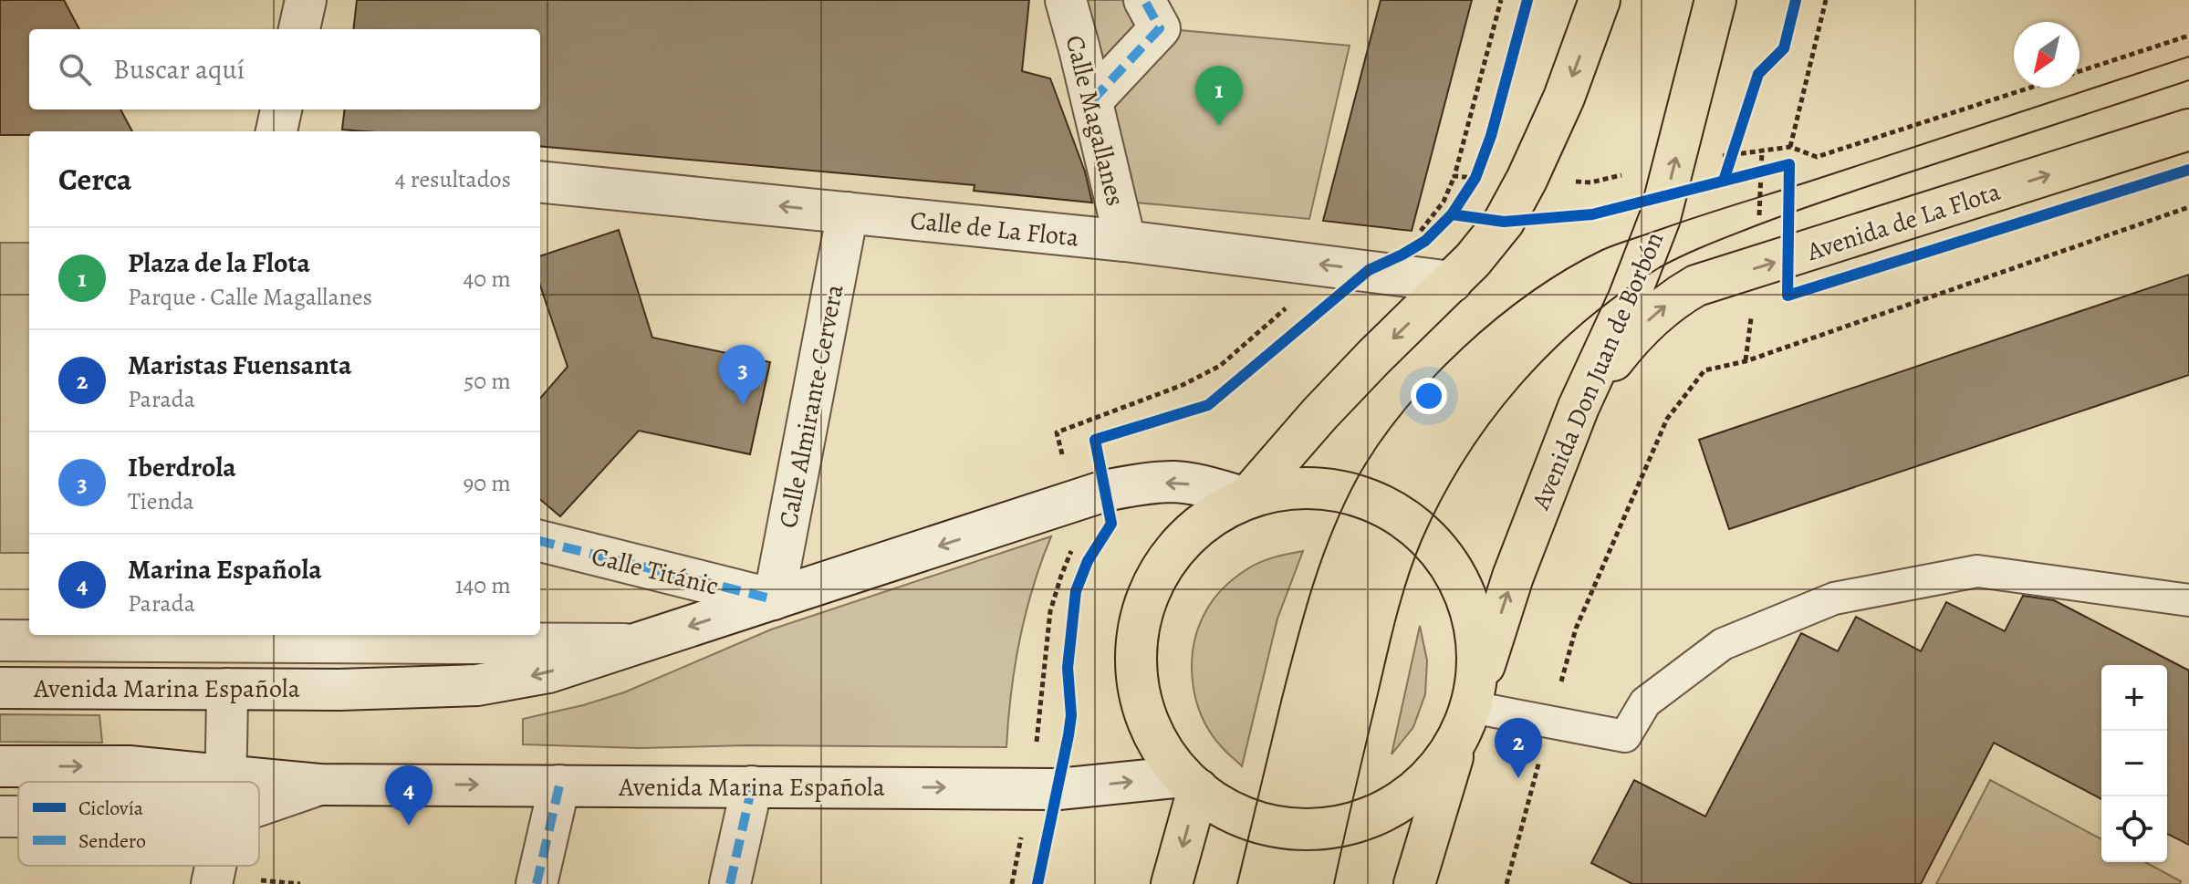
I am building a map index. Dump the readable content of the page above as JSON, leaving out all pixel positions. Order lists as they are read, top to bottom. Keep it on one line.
{"streets":{"main road":["Avenida de La Flota","Avenida Don Juan de Borbón"],"street":["Calle Magallanes","Calle de La Flota","Calle Almirante Cervera","Calle Titánic","Avenida Marina Española"]},"crossings":[["Calle Magallanes","Calle de La Flota"],["Avenida de La Flota","Avenida Don Juan de Borbón"],["Calle de La Flota","Calle Almirante Cervera"],["Calle Almirante Cervera","Calle Titánic"],["Calle Almirante Cervera","Avenida Marina Española"],["Calle Titánic","Avenida Marina Española"]],"one_way":["Avenida de La Flota","Calle de La Flota"],"legend":["Ciclovía","Sendero"],"north":"bottom left","page":{"search":"Buscar aquí","pins":["1","3","2","4"],"heading":["Cerca","4 resultados"],"list":[{"mark":"1","name":"Plaza de la Flota","note":"Parque · Calle Magallanes","value":"40 m"},{"mark":"2","name":"Maristas Fuensanta","note":"Parada","value":"50 m"},{"mark":"3","name":"Iberdrola","note":"Tienda","value":"90 m"},{"mark":"4","name":"Marina Española","note":"Parada","value":"140 m"}],"map_buttons":["+","−"]}}
